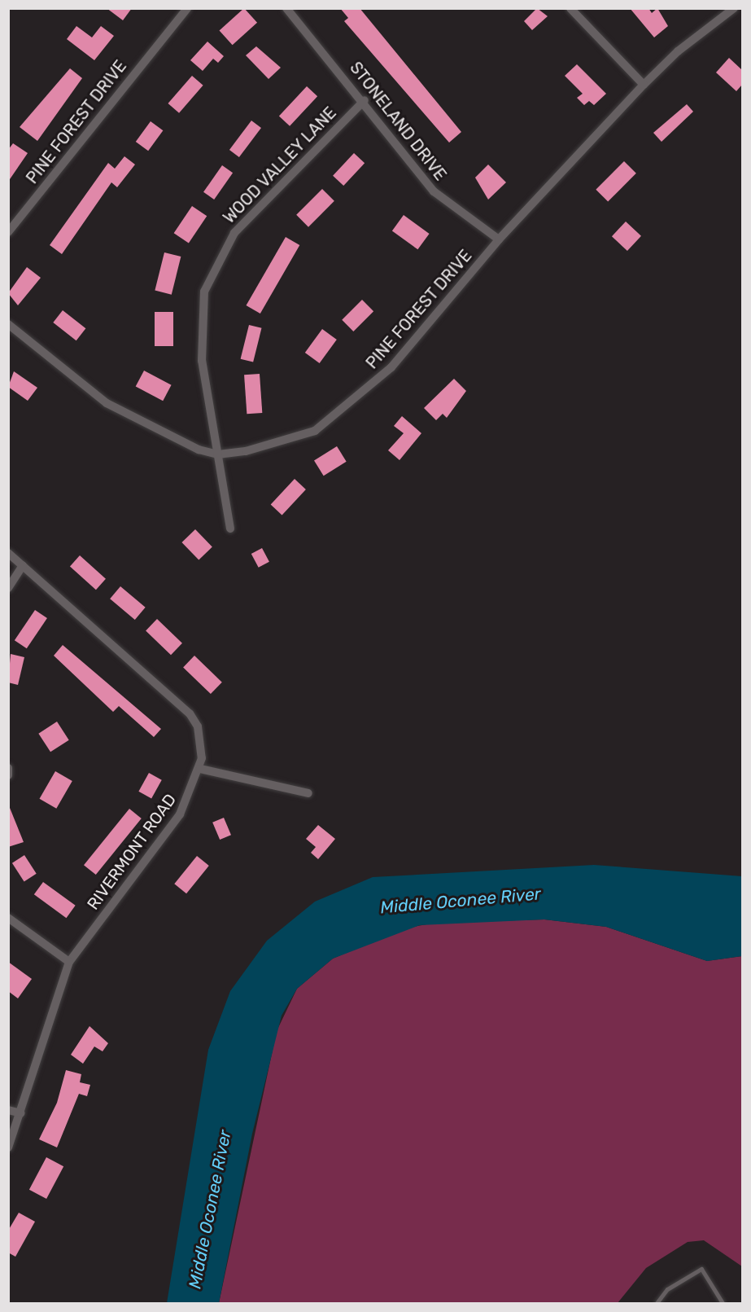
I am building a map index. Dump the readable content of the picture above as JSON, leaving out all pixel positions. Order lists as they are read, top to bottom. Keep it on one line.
{"streets":{"street":["STONELAND DRIVE","PINE FOREST DRIVE","WOOD VALLEY LANE","RIVERMONT ROAD"]},"crossings":[["STONELAND DRIVE","PINE FOREST DRIVE"],["STONELAND DRIVE","WOOD VALLEY LANE"],["PINE FOREST DRIVE","WOOD VALLEY LANE"]],"water":["Middle Oconee River"]}
